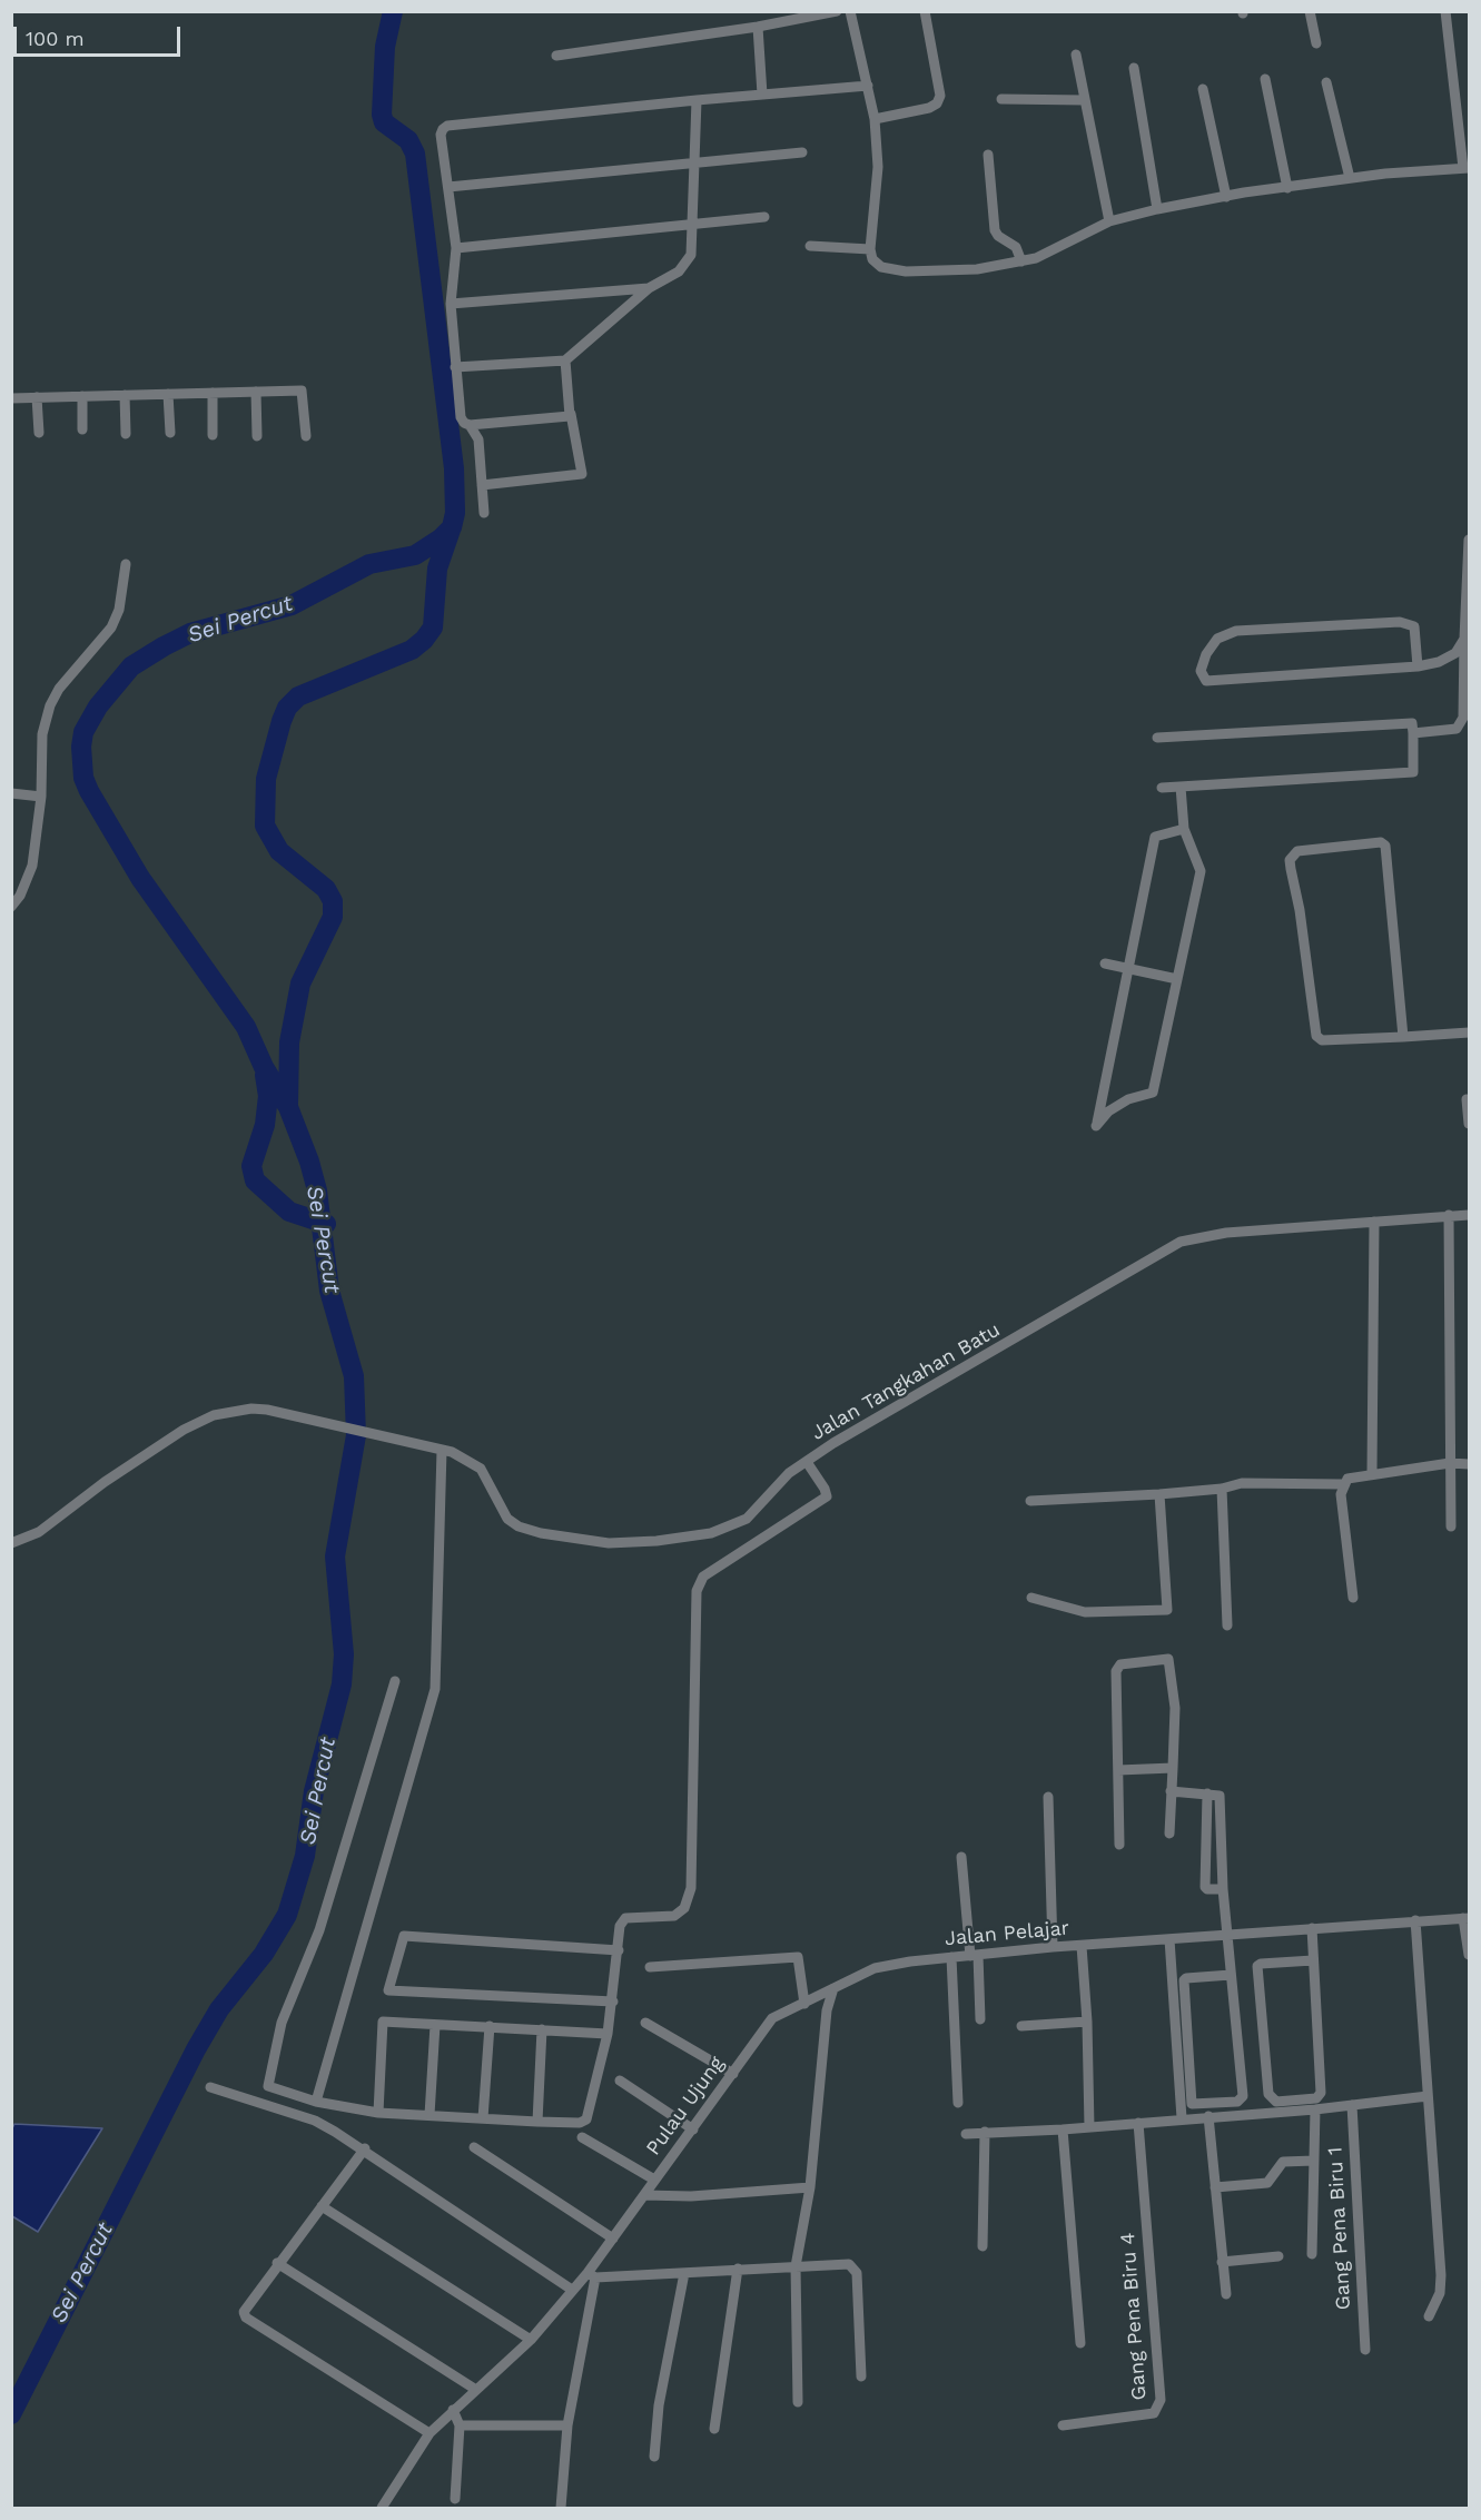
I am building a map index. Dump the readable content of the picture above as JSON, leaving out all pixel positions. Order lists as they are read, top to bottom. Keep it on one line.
{"streets":{"street":["Jalan Tangkahan Batu","Jalan Pelajar","Pulau Ujung","Gang Pena Biru 1","Gang Pena Biru 4"]},"crossings":[["Jalan Pelajar","Pulau Ujung"]],"water":["Sei Percut"],"scale_bar":"100 m"}
